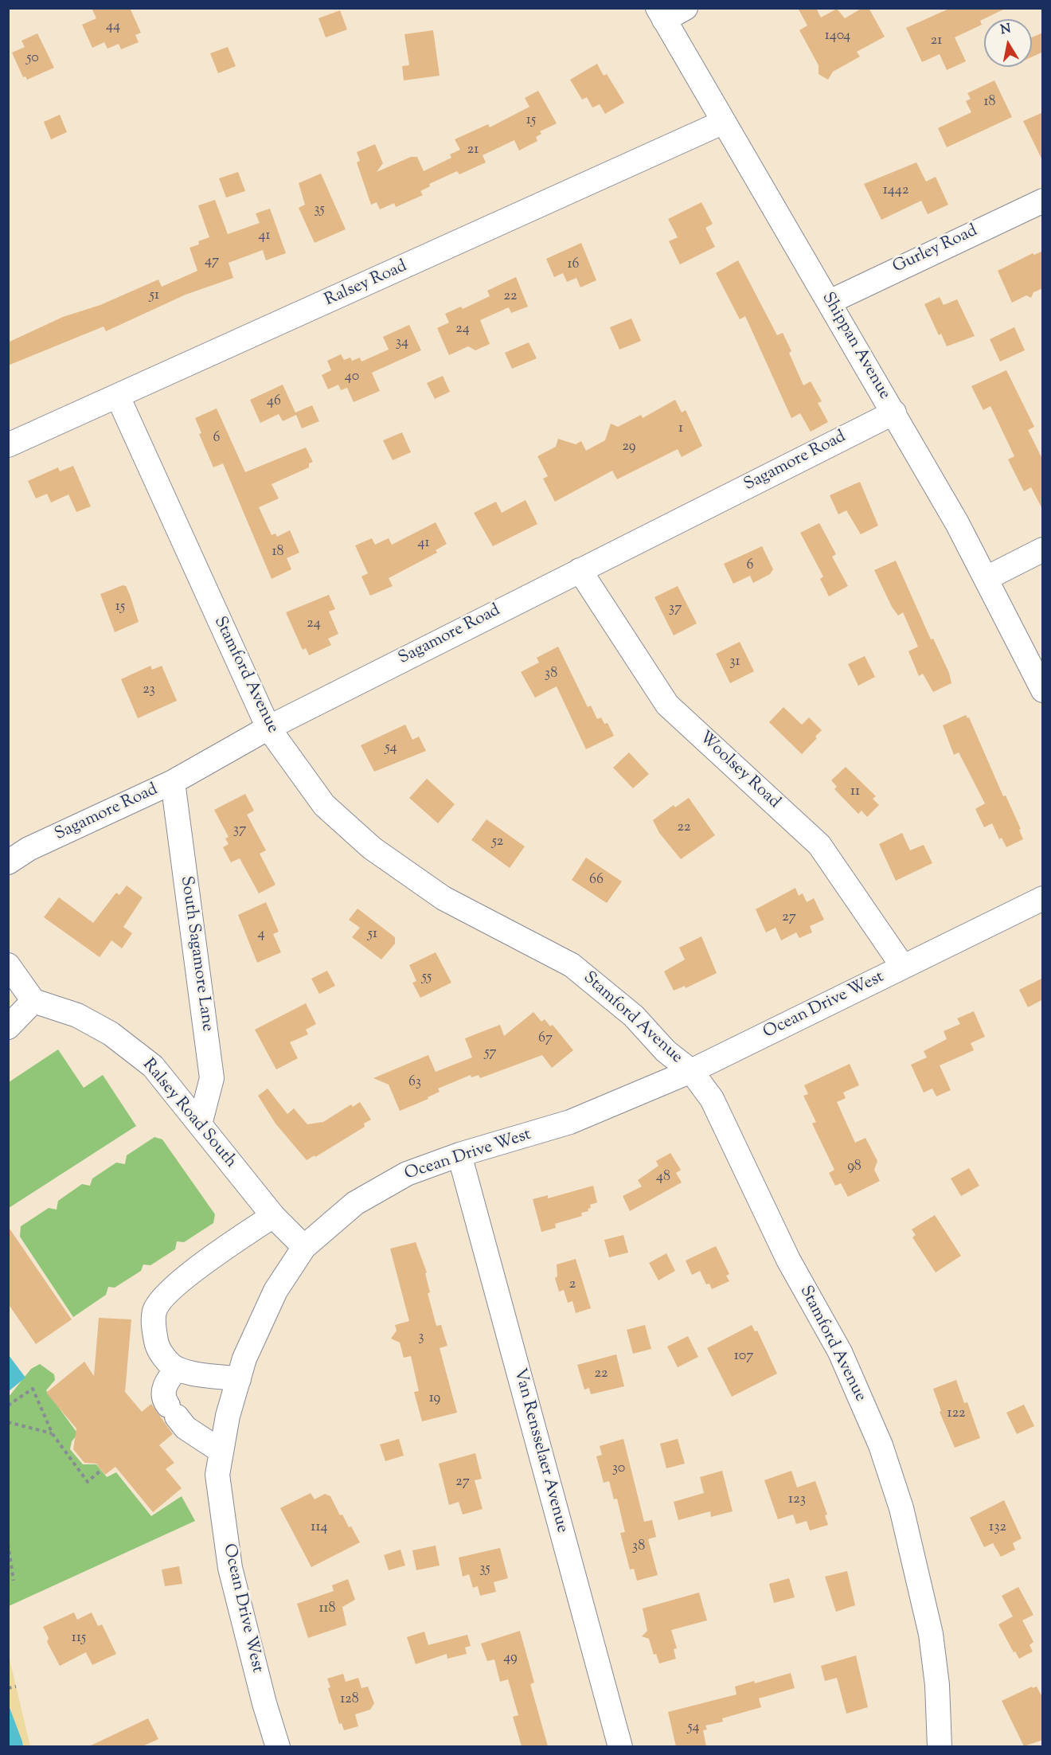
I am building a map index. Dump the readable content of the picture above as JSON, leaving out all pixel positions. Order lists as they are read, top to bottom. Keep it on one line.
{"streets":{"street":["Gurley Road","Ralsey Road","Shippan Avenue","Sagamore Road","Stamford Avenue","Woolsey Road","South Sagamore Lane","Ocean Drive West","Ralsey Road South","Van Rensselaer Avenue"]},"crossings":[["Gurley Road","Shippan Avenue"],["Ralsey Road","Shippan Avenue"],["Ralsey Road","Stamford Avenue"],["Shippan Avenue","Sagamore Road"],["Sagamore Road","Stamford Avenue"],["Sagamore Road","Woolsey Road"],["Sagamore Road","South Sagamore Lane"],["Stamford Avenue","Ocean Drive West"],["Woolsey Road","Ocean Drive West"],["South Sagamore Lane","Ralsey Road South"],["Ocean Drive West","Ralsey Road South"],["Ocean Drive West","Van Rensselaer Avenue"]],"house_numbers":["44","1404","21","50","18","15","21","1442","35","41","47","16","51","22","24","34","40","46","1","6","29","41","18","6","15","37","24","31","38","23","54","11","22","37","52","66","27","4","51","55","67","57","63","98","48","2","3","107","22","19","122","30","27","123","114","132","38","35","118","115","49","128","54"],"north":"top"}
